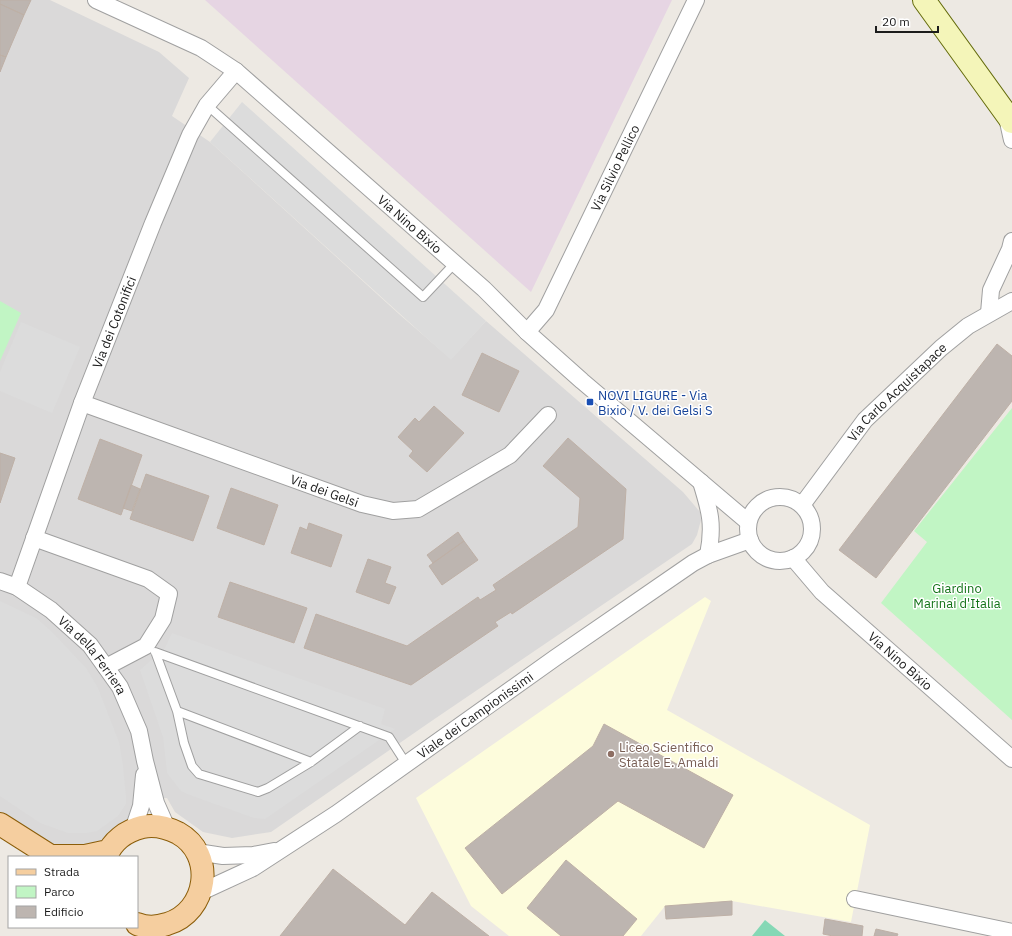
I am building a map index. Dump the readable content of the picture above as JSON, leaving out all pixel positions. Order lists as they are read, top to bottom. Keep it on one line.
{"streets":{"street":["Via Silvio Pellico","Via Nino Bixio","Via dei Cotonifici","Via Carlo Acquistapace","Via dei Gelsi","Via della Ferriera","Viale dei Campionissimi"]},"crossings":[["Via Silvio Pellico","Via Nino Bixio"],["Via Nino Bixio","Via dei Cotonifici"],["Via Nino Bixio","Via Carlo Acquistapace"],["Via Nino Bixio","Viale dei Campionissimi"],["Via dei Cotonifici","Via dei Gelsi"],["Via dei Cotonifici","Via della Ferriera"],["Via Carlo Acquistapace","Viale dei Campionissimi"]],"parks":["Giardino Marinai d'Italia"],"places":{"transit":["NOVI LIGURE - Via Bixio / V. dei Gelsi S"],"other":["Liceo Scientifico Statale E. Amaldi"]},"legend":["Strada","Parco","Edificio"],"scale_bar":"20 m"}
